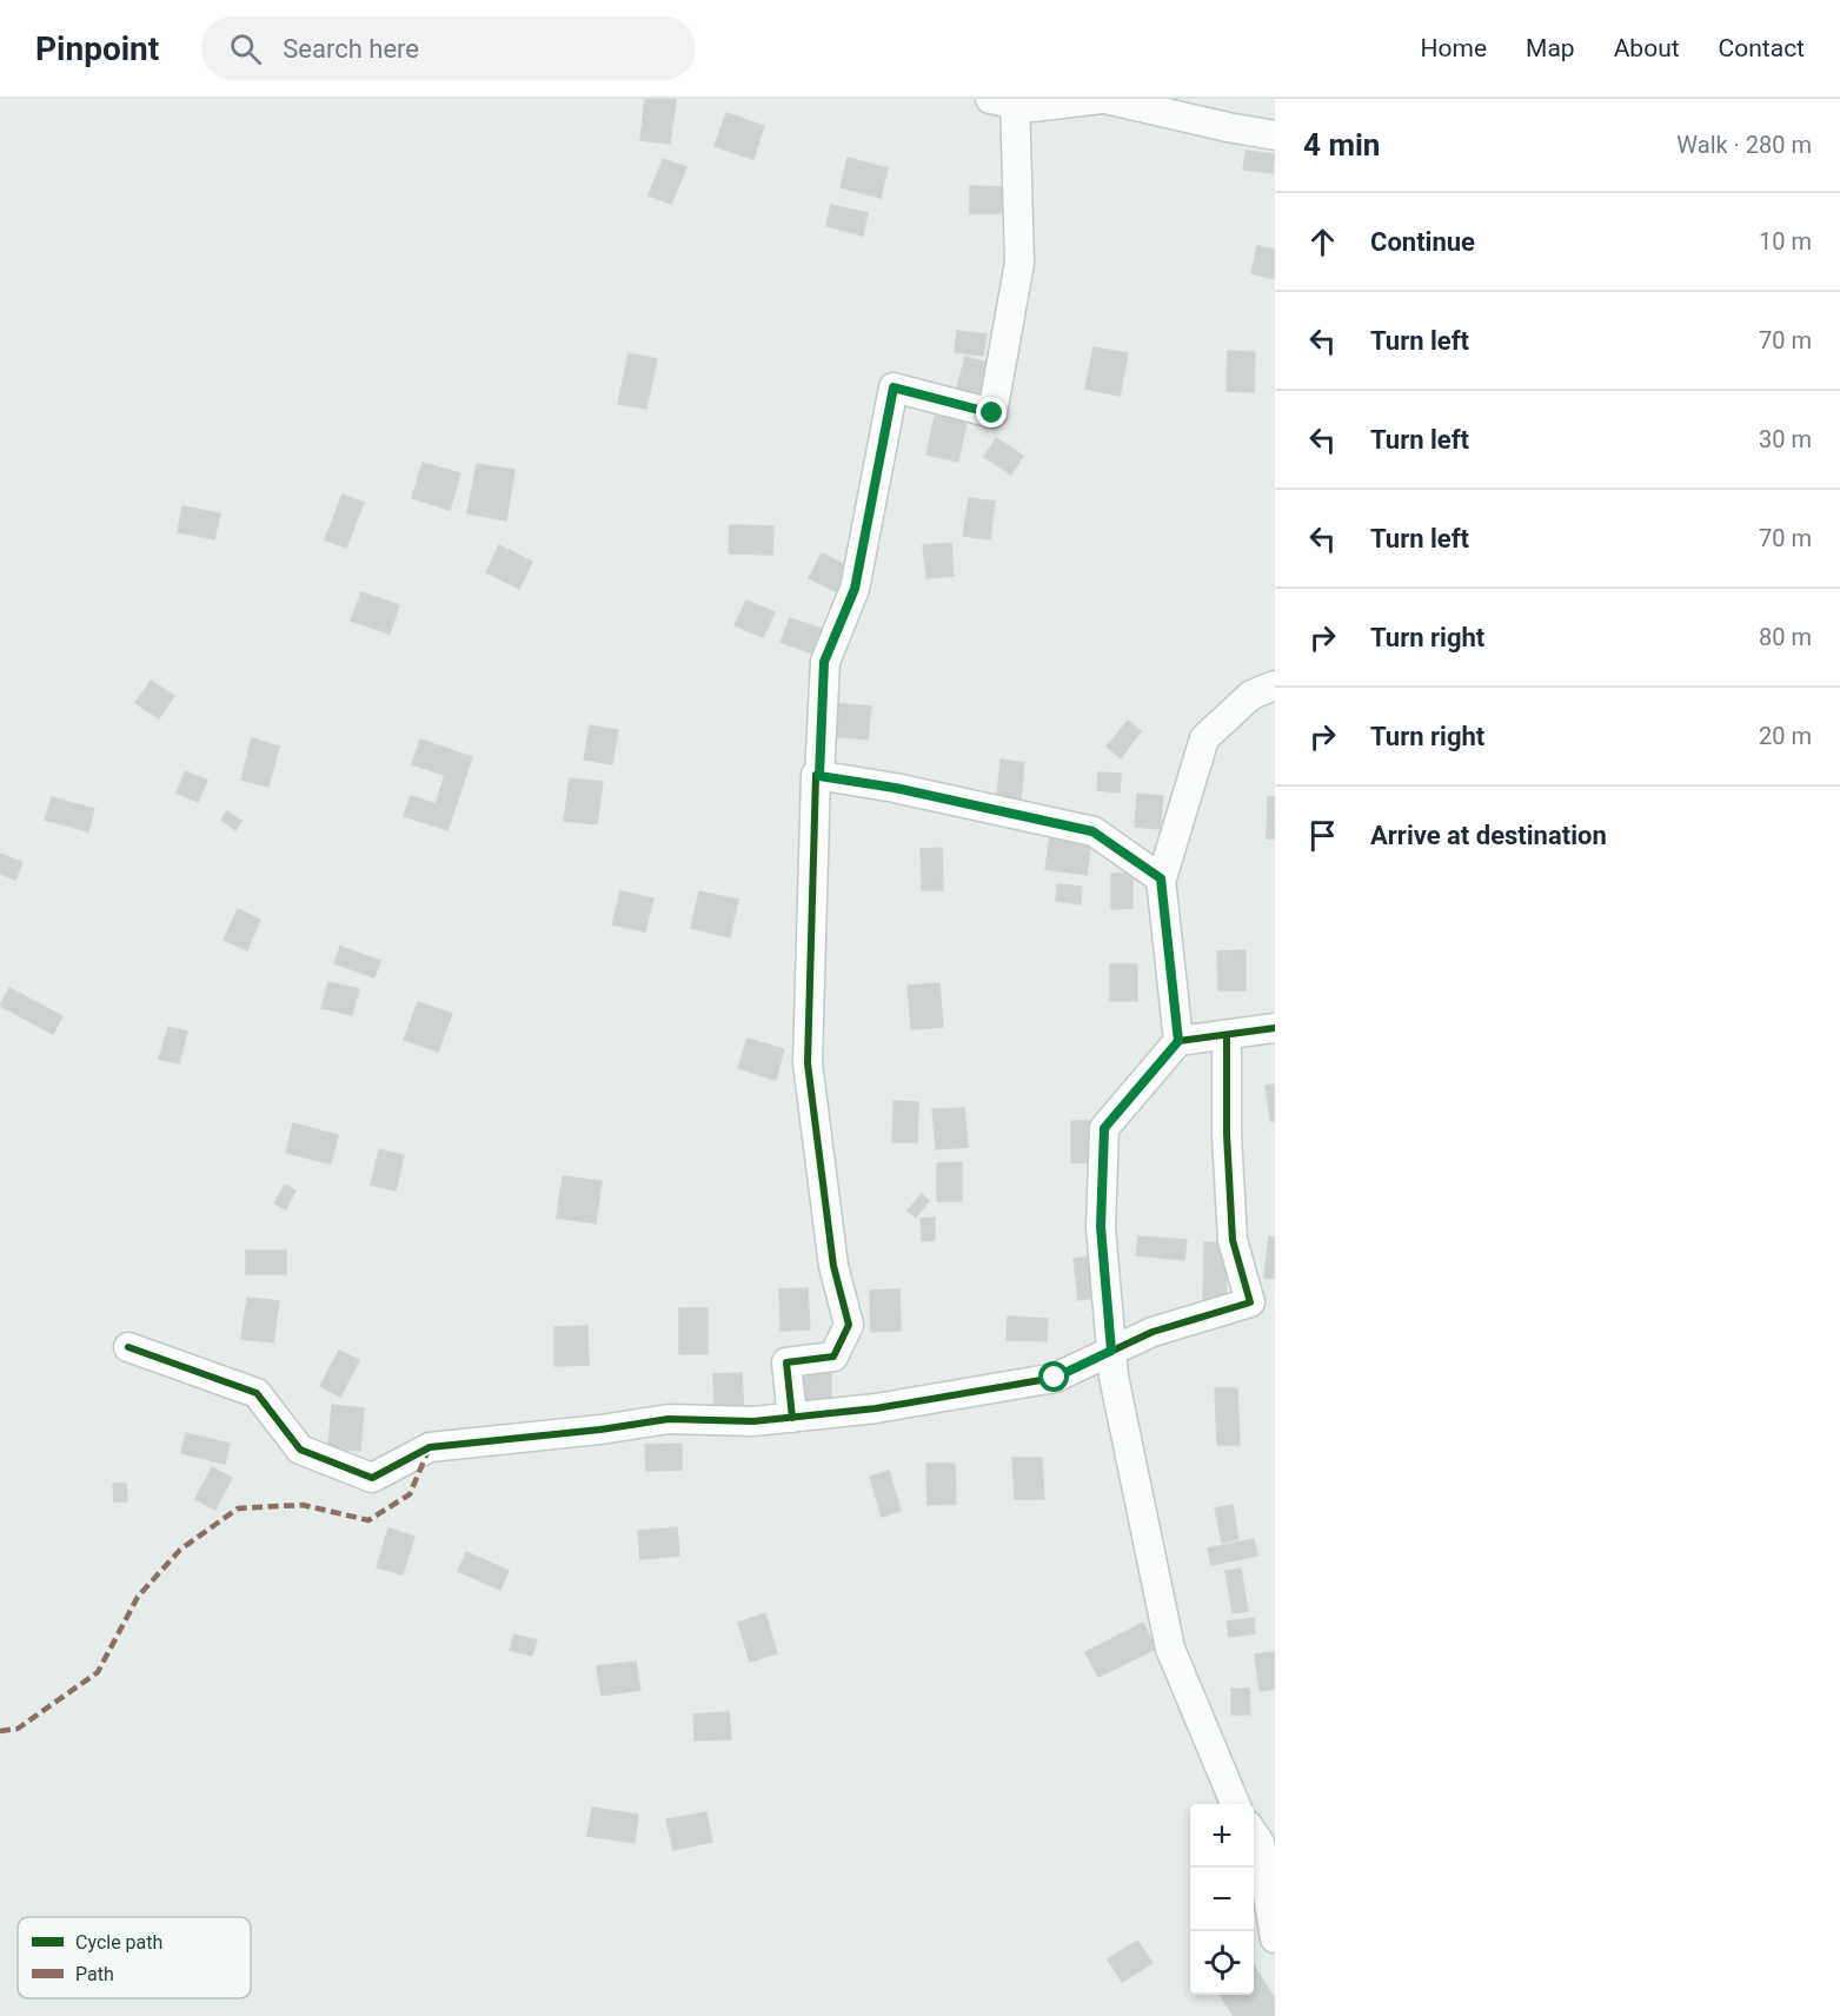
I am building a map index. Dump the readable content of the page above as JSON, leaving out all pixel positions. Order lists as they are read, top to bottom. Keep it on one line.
{"legend":["Cycle path","Path"],"page":{"header":"Pinpoint","search":"Search here","nav":["Home","Map","About","Contact"],"heading":["4 min","Walk · 280 m"],"list":[["Continue","10 m"],["Turn left","70 m"],["Turn left","30 m"],["Turn left","70 m"],["Turn right","80 m"],["Turn right","20 m"],"Arrive at destination"],"map_buttons":["+","−"]}}
